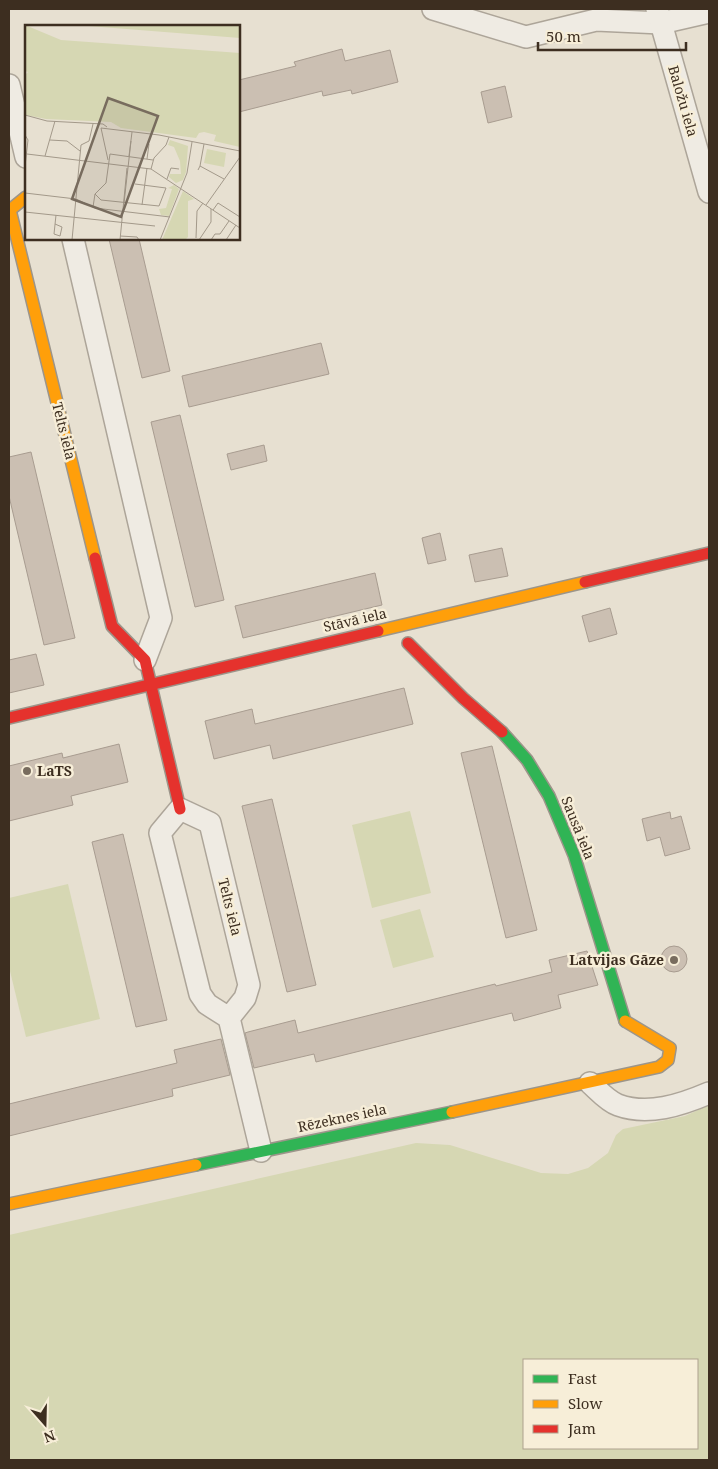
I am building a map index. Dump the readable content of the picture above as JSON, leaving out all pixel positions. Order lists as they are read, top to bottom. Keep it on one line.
{"streets":{"street":["Baložu iela","Telts iela","Stāvā iela","Sausā iela","Rēzeknes iela"]},"crossings":[["Sausā iela","Rēzeknes iela"]],"places":["LaTS","Latvijas Gāze"],"legend":["Fast","Slow","Jam"],"scale_bar":"50 m","north":"bottom"}
